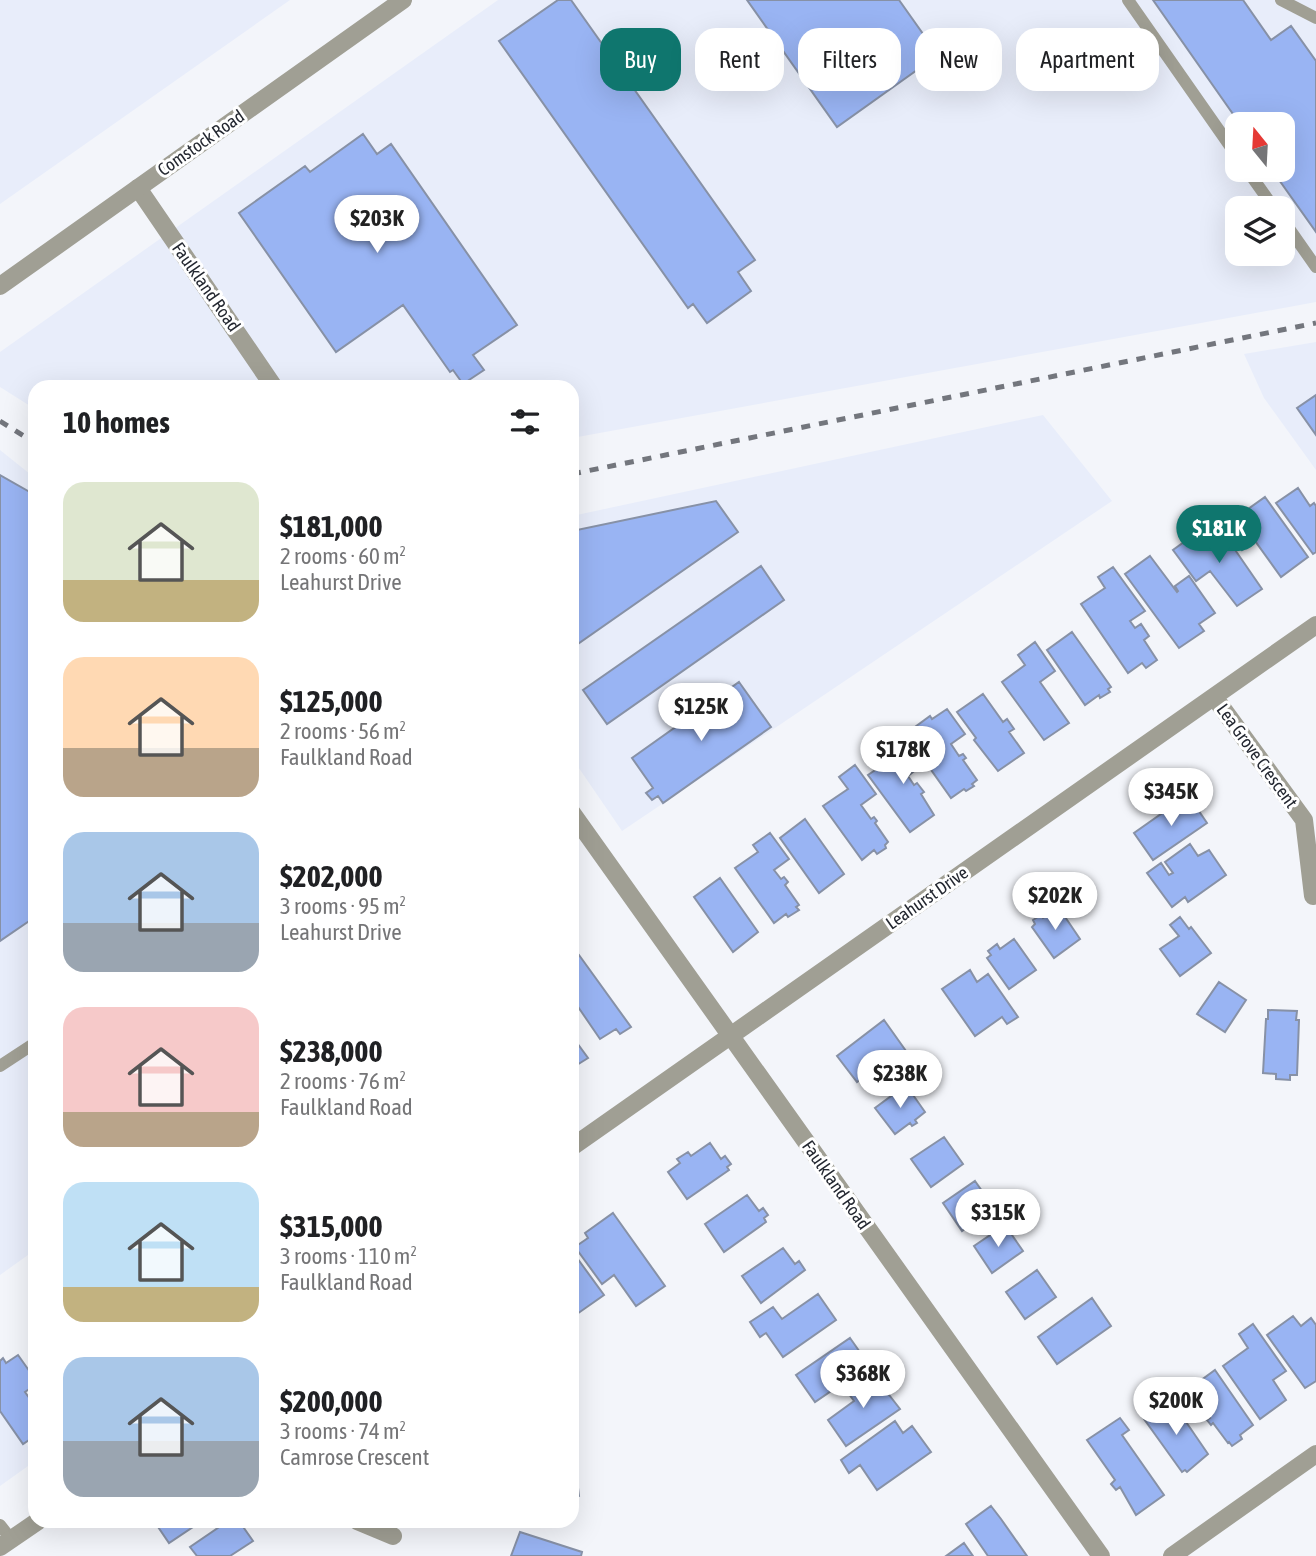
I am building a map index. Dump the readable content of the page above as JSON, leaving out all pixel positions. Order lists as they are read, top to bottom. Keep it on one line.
{"streets":{"street":["Comstock Road","Faulkland Road","Lea Grove Crescent","Leahurst Drive"]},"crossings":[["Comstock Road","Faulkland Road"],["Faulkland Road","Leahurst Drive"],["Lea Grove Crescent","Leahurst Drive"]],"north":"top","page":{"chip":["Buy","Rent","Filters","New","Apartment"],"price":["$203K","$181K","$125K","$178K","$345K","$202K","$238K","$315K","$368K","$200K"],"heading":"10 homes","list":[{"name":"$181,000","note":"2 rooms · 60 m² · Leahurst Drive"},{"name":"$125,000","note":"2 rooms · 56 m² · Faulkland Road"},{"name":"$202,000","note":"3 rooms · 95 m² · Leahurst Drive"},{"name":"$238,000","note":"2 rooms · 76 m² · Faulkland Road"},{"name":"$315,000","note":"3 rooms · 110 m² · Faulkland Road"},{"name":"$200,000","note":"3 rooms · 74 m² · Camrose Crescent"}]}}
